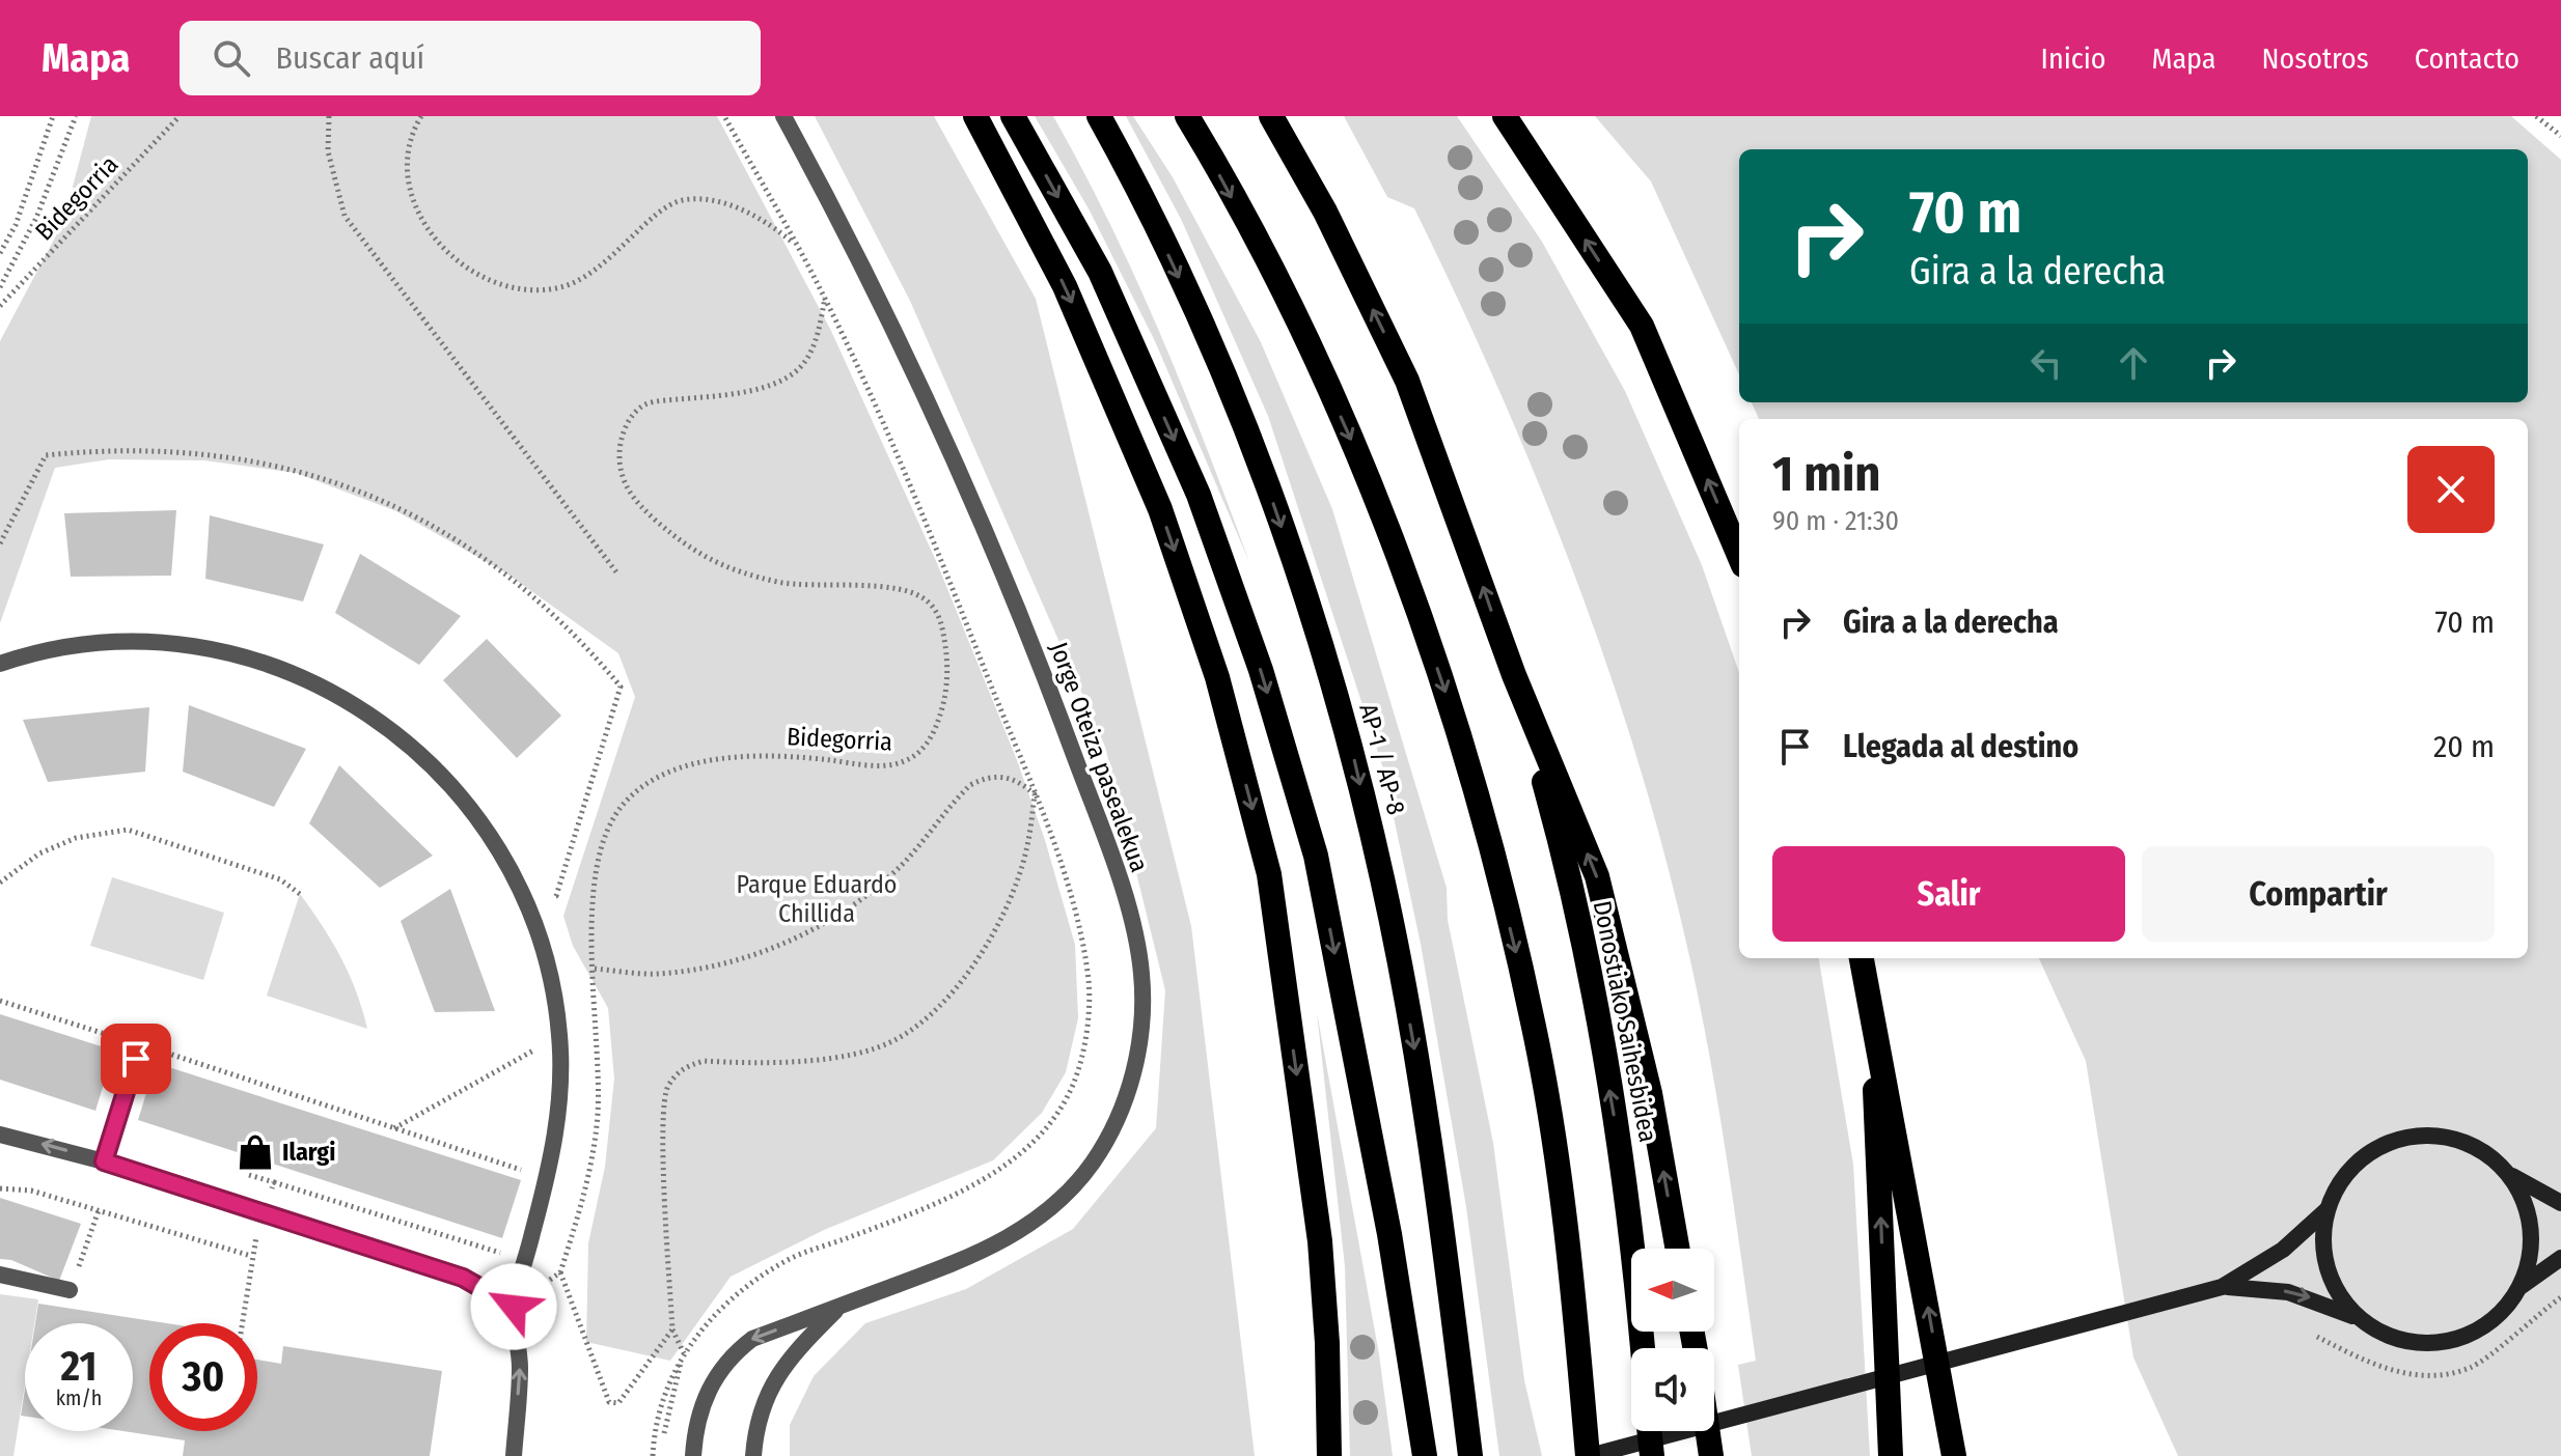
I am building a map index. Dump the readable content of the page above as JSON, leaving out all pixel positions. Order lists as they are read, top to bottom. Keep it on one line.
{"streets":{"highway":["AP-1 / AP-8","Donostiako Saihesbidea"],"street":["Jorge Oteiza pasealekua"],"path":["Bidegorria"]},"parks":["Parque Eduardo Chillida"],"places":{"shop":["Ilargi"]},"north":"left","page":{"header":"Mapa","search":"Buscar aquí","nav":["Inicio","Mapa","Nosotros","Contacto"],"turn":["70 m","Gira a la derecha"],"heading":["1 min","90 m · 21:30"],"list":[{"name":"Gira a la derecha","value":"70 m"},{"name":"Llegada al destino","value":"20 m"}],"buttons":["Salir","Compartir"],"speed":"21 km/h","limit":"30"}}
